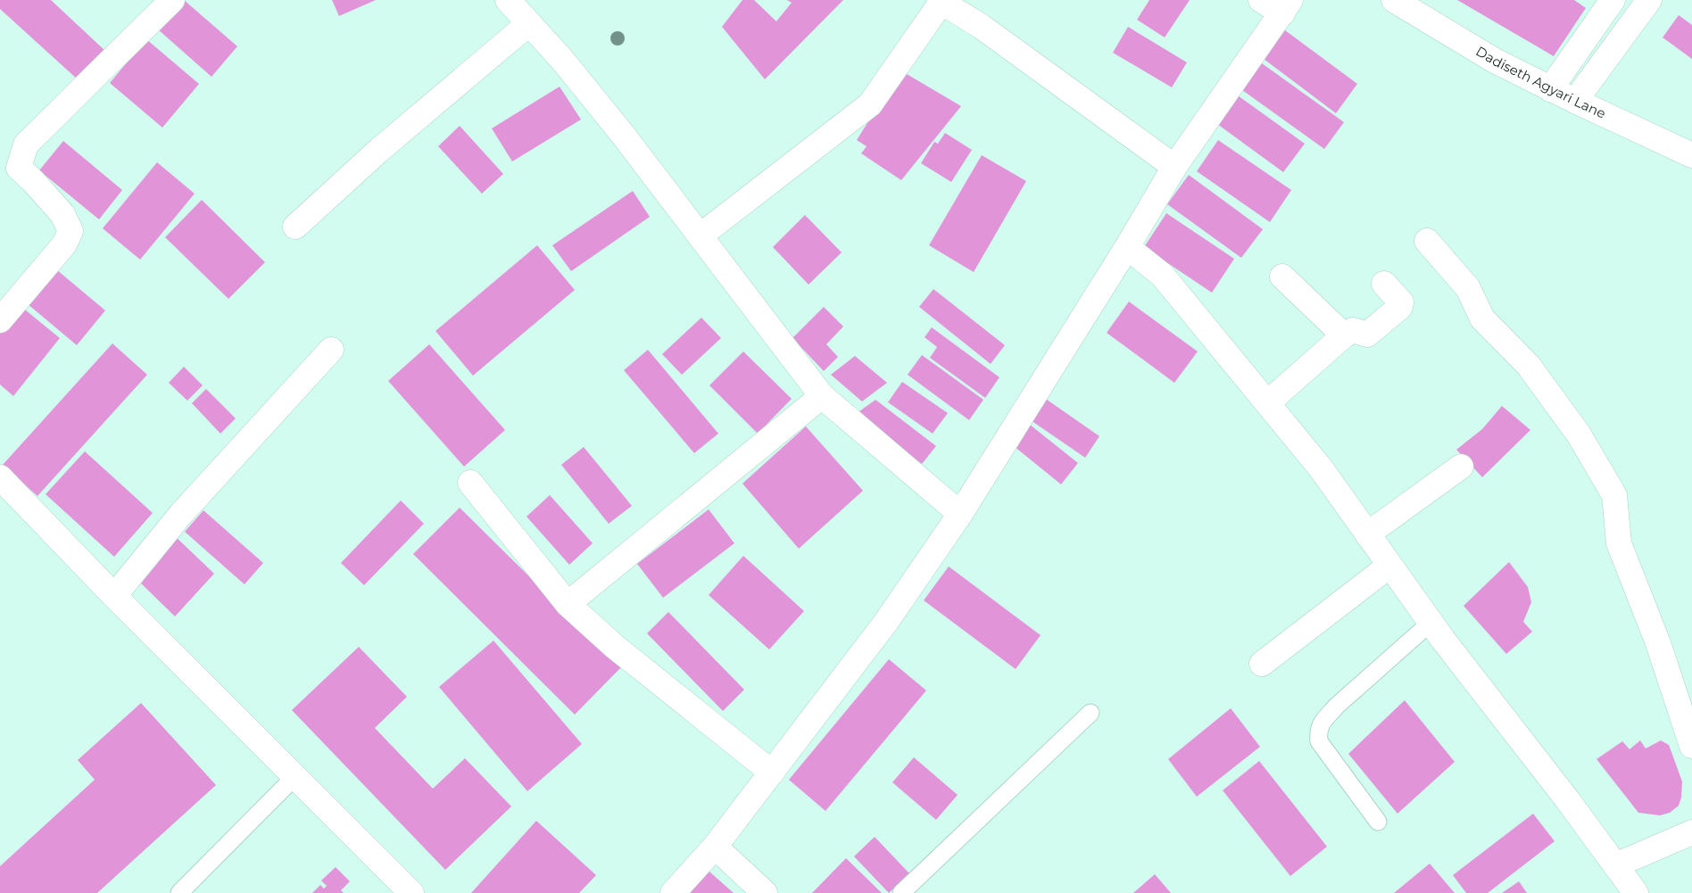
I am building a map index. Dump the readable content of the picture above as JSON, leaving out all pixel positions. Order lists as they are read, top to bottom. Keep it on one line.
{"streets":{"street":["Dadiseth Agyari Lane"]}}
